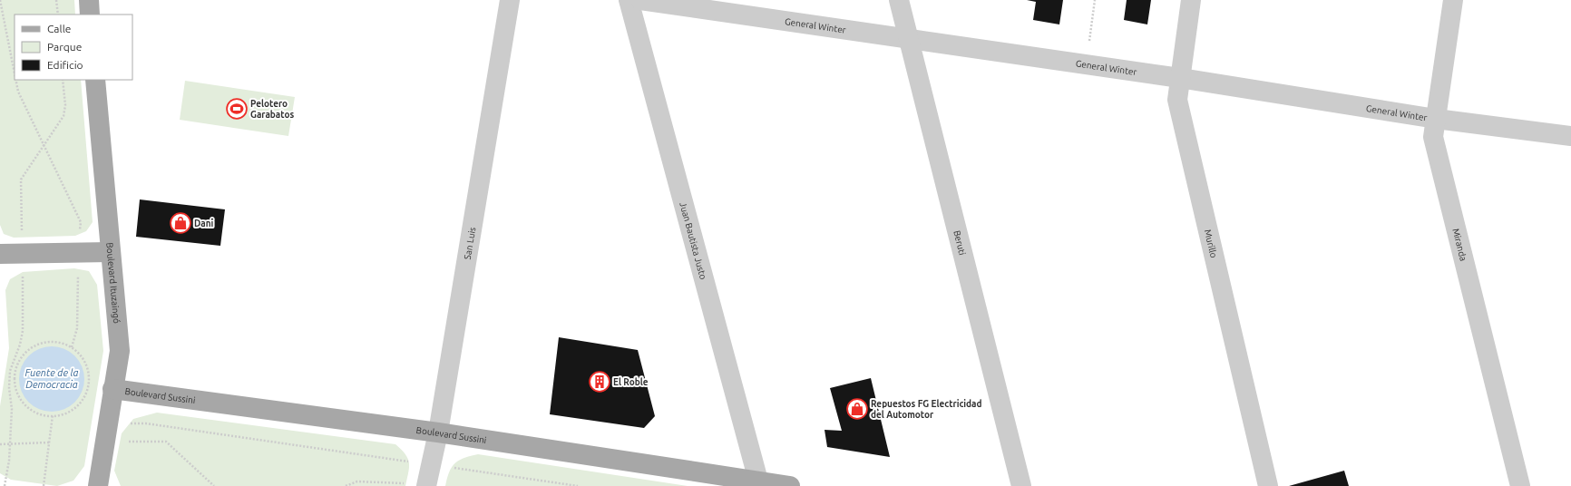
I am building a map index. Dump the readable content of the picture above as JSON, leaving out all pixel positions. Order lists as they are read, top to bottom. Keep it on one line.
{"streets":{"main road":["Boulevard Ituzaingó","Boulevard Sussini"],"street":["General Winter","Juan Bautista Justo","San Luis","Beruti","Murillo","Miranda"]},"crossings":[["General Winter","Beruti"],["General Winter","Murillo"],["General Winter","Miranda"],["Juan Bautista Justo","Boulevard Sussini"],["San Luis","Boulevard Sussini"],["Boulevard Ituzaingó","Boulevard Sussini"]],"water":["Fuente de la Democracia"],"places":{"sports":["Pelotero Garabatos"],"shop":["Dani","Repuestos FG Electricidad del Automotor"],"building":["El Roble"]},"legend":["Calle","Parque","Edificio"]}
